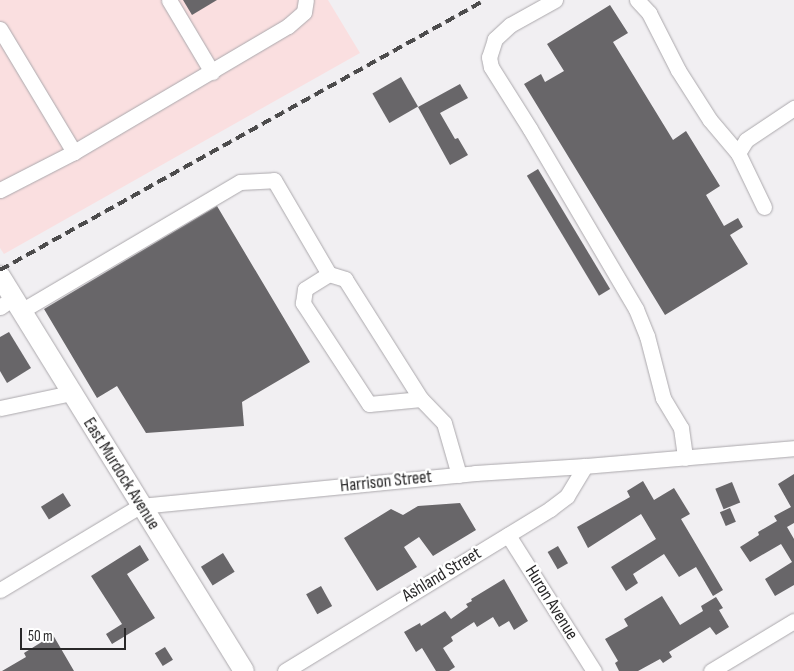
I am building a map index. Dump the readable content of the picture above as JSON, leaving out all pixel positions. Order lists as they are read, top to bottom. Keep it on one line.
{"streets":{"main road":["East Murdock Avenue"],"street":["Harrison Street","Ashland Street","Huron Avenue"]},"crossings":[["East Murdock Avenue","Harrison Street"],["Harrison Street","Ashland Street"],["Ashland Street","Huron Avenue"]],"scale_bar":"50 m"}
